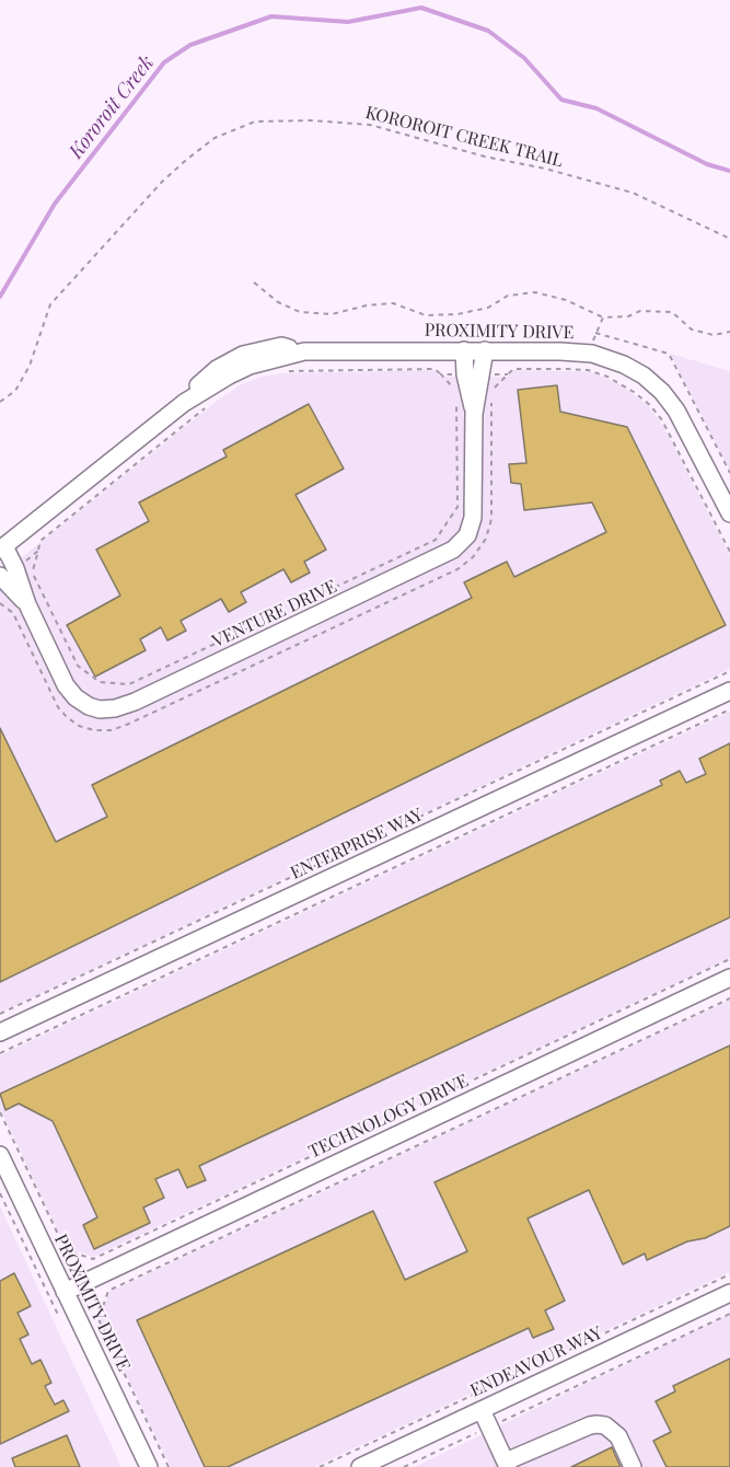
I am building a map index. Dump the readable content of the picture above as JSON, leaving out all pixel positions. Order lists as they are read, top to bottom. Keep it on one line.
{"streets":{"street":["PROXIMITY DRIVE","VENTURE DRIVE","ENTERPRISE WAY","TECHNOLOGY DRIVE","ENDEAVOUR WAY"],"path":["KOROROIT CREEK TRAIL"]},"crossings":[["PROXIMITY DRIVE","VENTURE DRIVE"],["PROXIMITY DRIVE","TECHNOLOGY DRIVE"]],"water":["Kororoit Creek"]}
